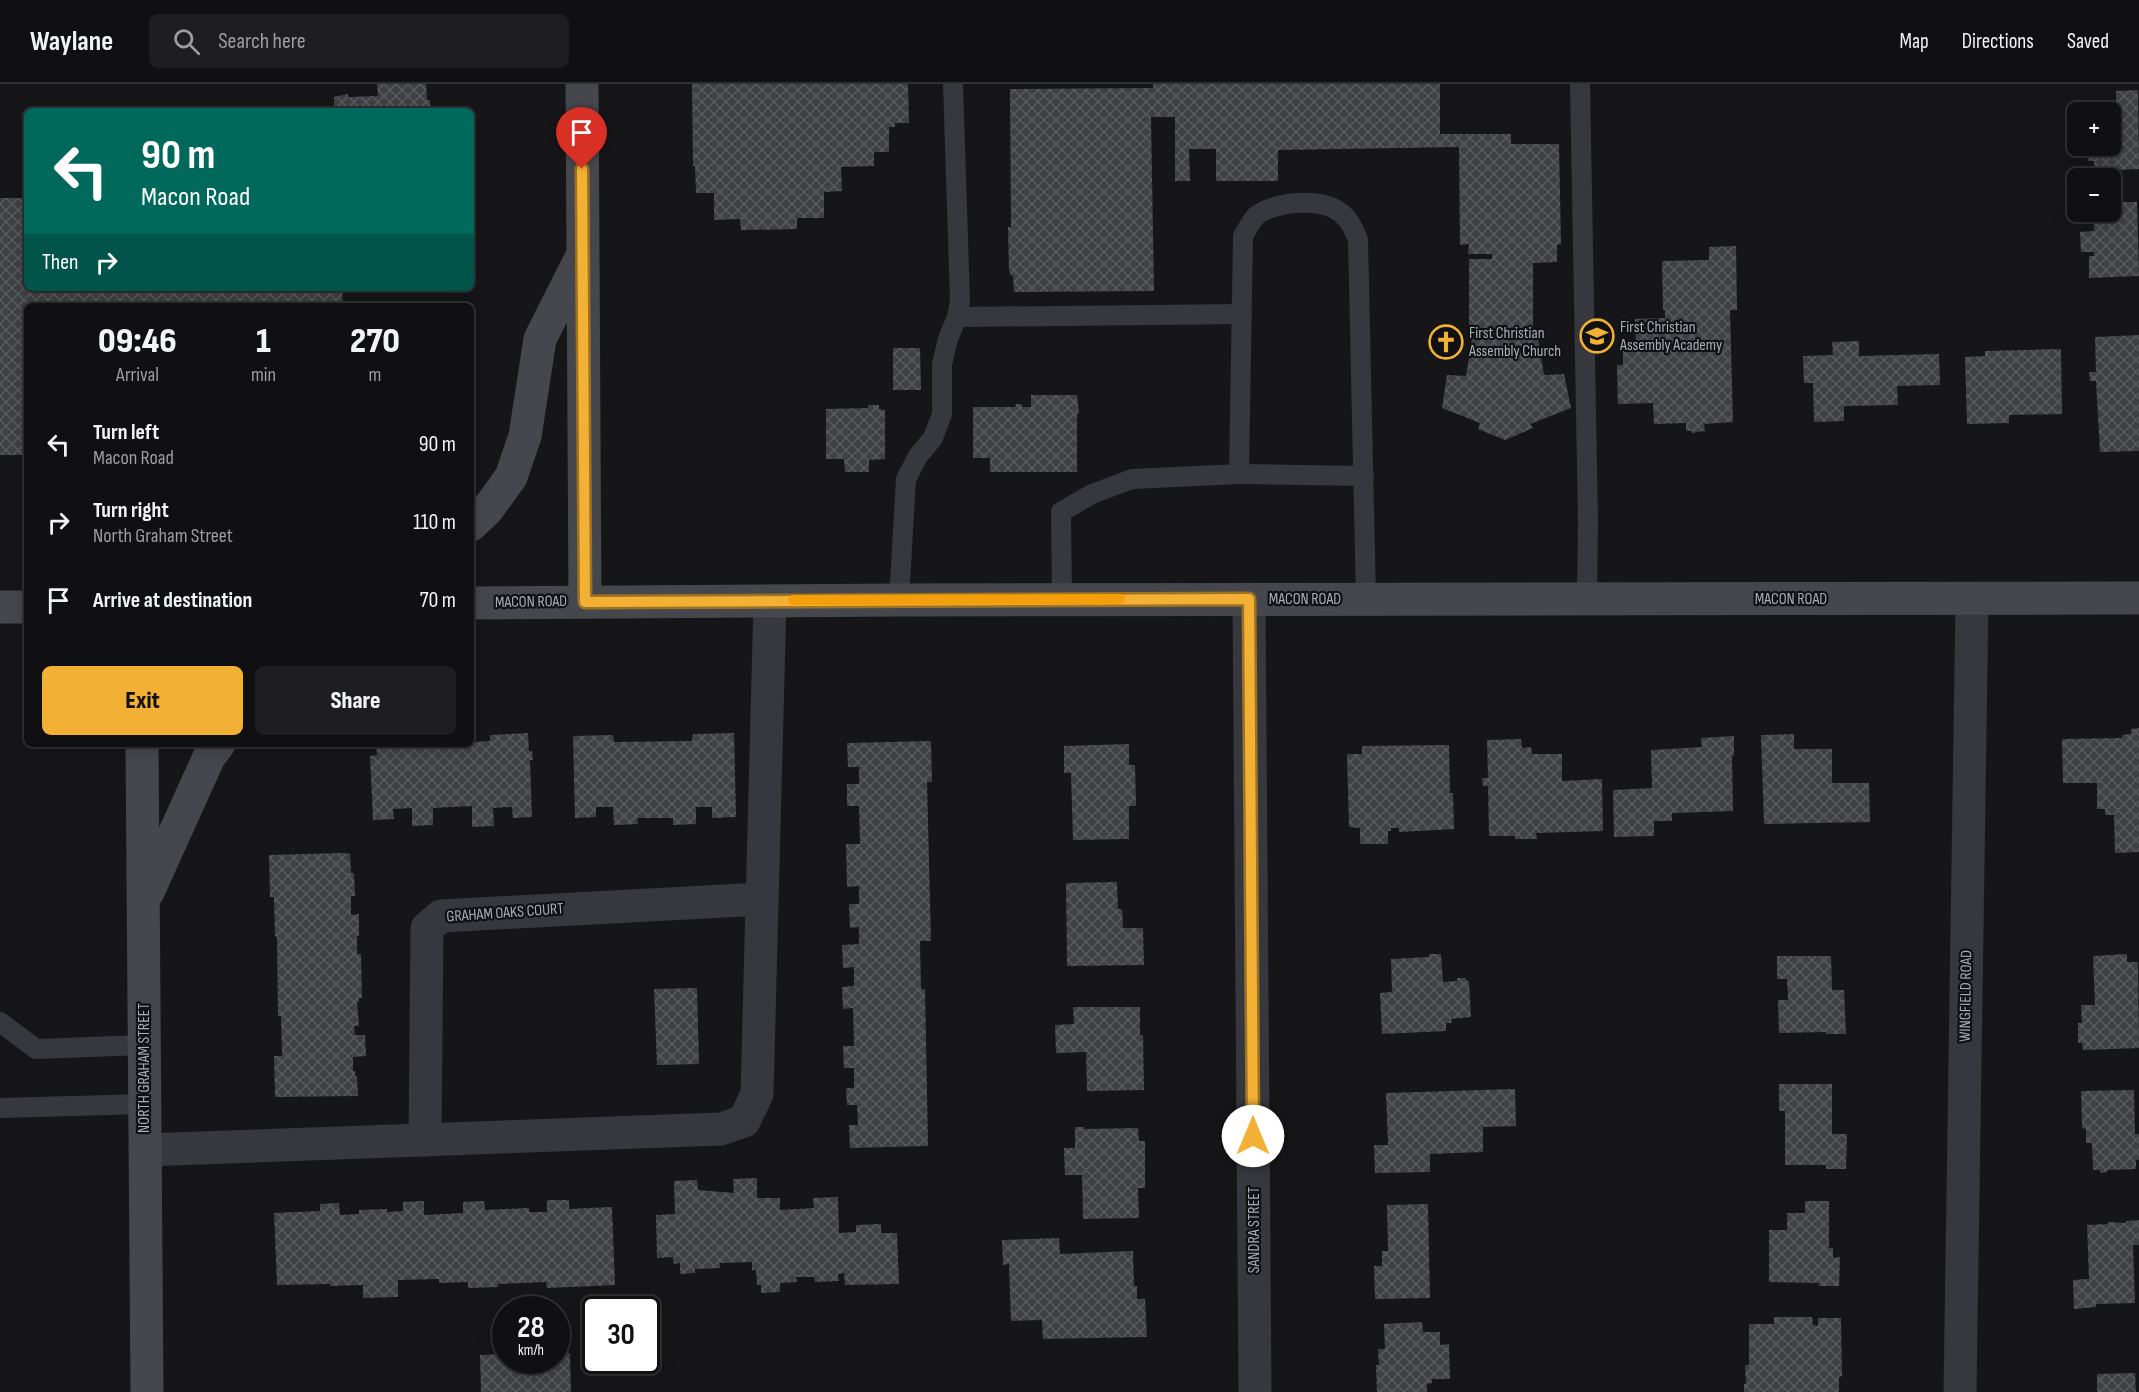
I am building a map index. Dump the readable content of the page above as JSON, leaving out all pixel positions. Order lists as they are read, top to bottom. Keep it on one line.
{"streets":{"main road":["MACON ROAD","NORTH GRAHAM STREET"],"street":["GRAHAM OAKS COURT","WINGFIELD ROAD","SANDRA STREET"]},"crossings":[["MACON ROAD","WINGFIELD ROAD"],["MACON ROAD","SANDRA STREET"]],"places":{"school or university":["First Christian Assembly Academy"],"church":["First Christian Assembly Church"]},"page":{"header":"Waylane","search":"Search here","nav":["Map","Directions","Saved"],"map_buttons":["+","−"],"turn":["90 m","Macon Road"],"then":"Then","eta":["09:46","Arrival","1","min","270","m"],"list":[{"name":"Turn left","note":"Macon Road","value":"90 m"},{"name":"Turn right","note":"North Graham Street","value":"110 m"},{"name":"Arrive at destination","value":"70 m"}],"buttons":["Exit","Share"],"speed":"28 km/h","limit":"30"}}
